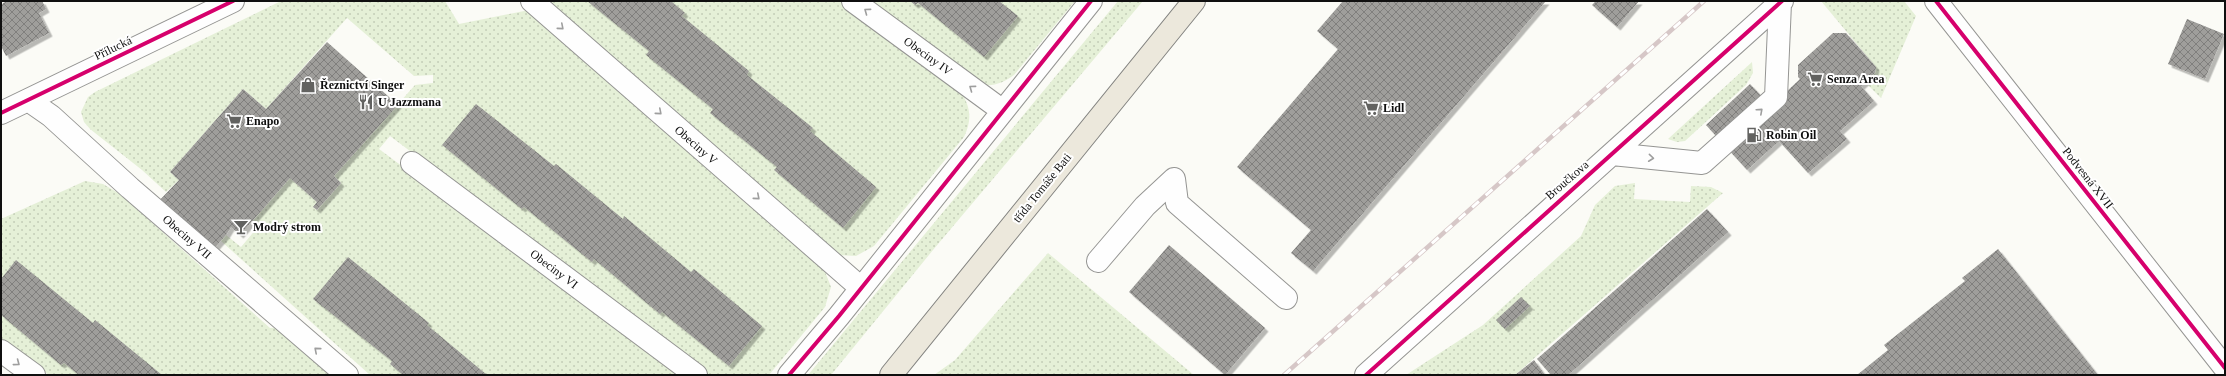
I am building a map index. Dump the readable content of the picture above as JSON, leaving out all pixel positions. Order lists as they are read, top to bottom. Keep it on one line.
{"streets":{"main road":["třída Tomáše Bati"],"street":["Přílucká","Obeciny IV","Obeciny V","Podvesná XVII","Broučkova","Obeciny VII","Obeciny VI"]},"crossings":[["Přílucká","Obeciny VII"]],"one_way":["Obeciny IV","Obeciny V","Obeciny VII"],"places":{"supermarket":["Senza Area","Lidl","Enapo"],"shop":["Řeznictví Singer"],"restaurant":["U Jazzmana"],"fuel station":["Robin Oil"],"bar":["Modrý strom"]}}
